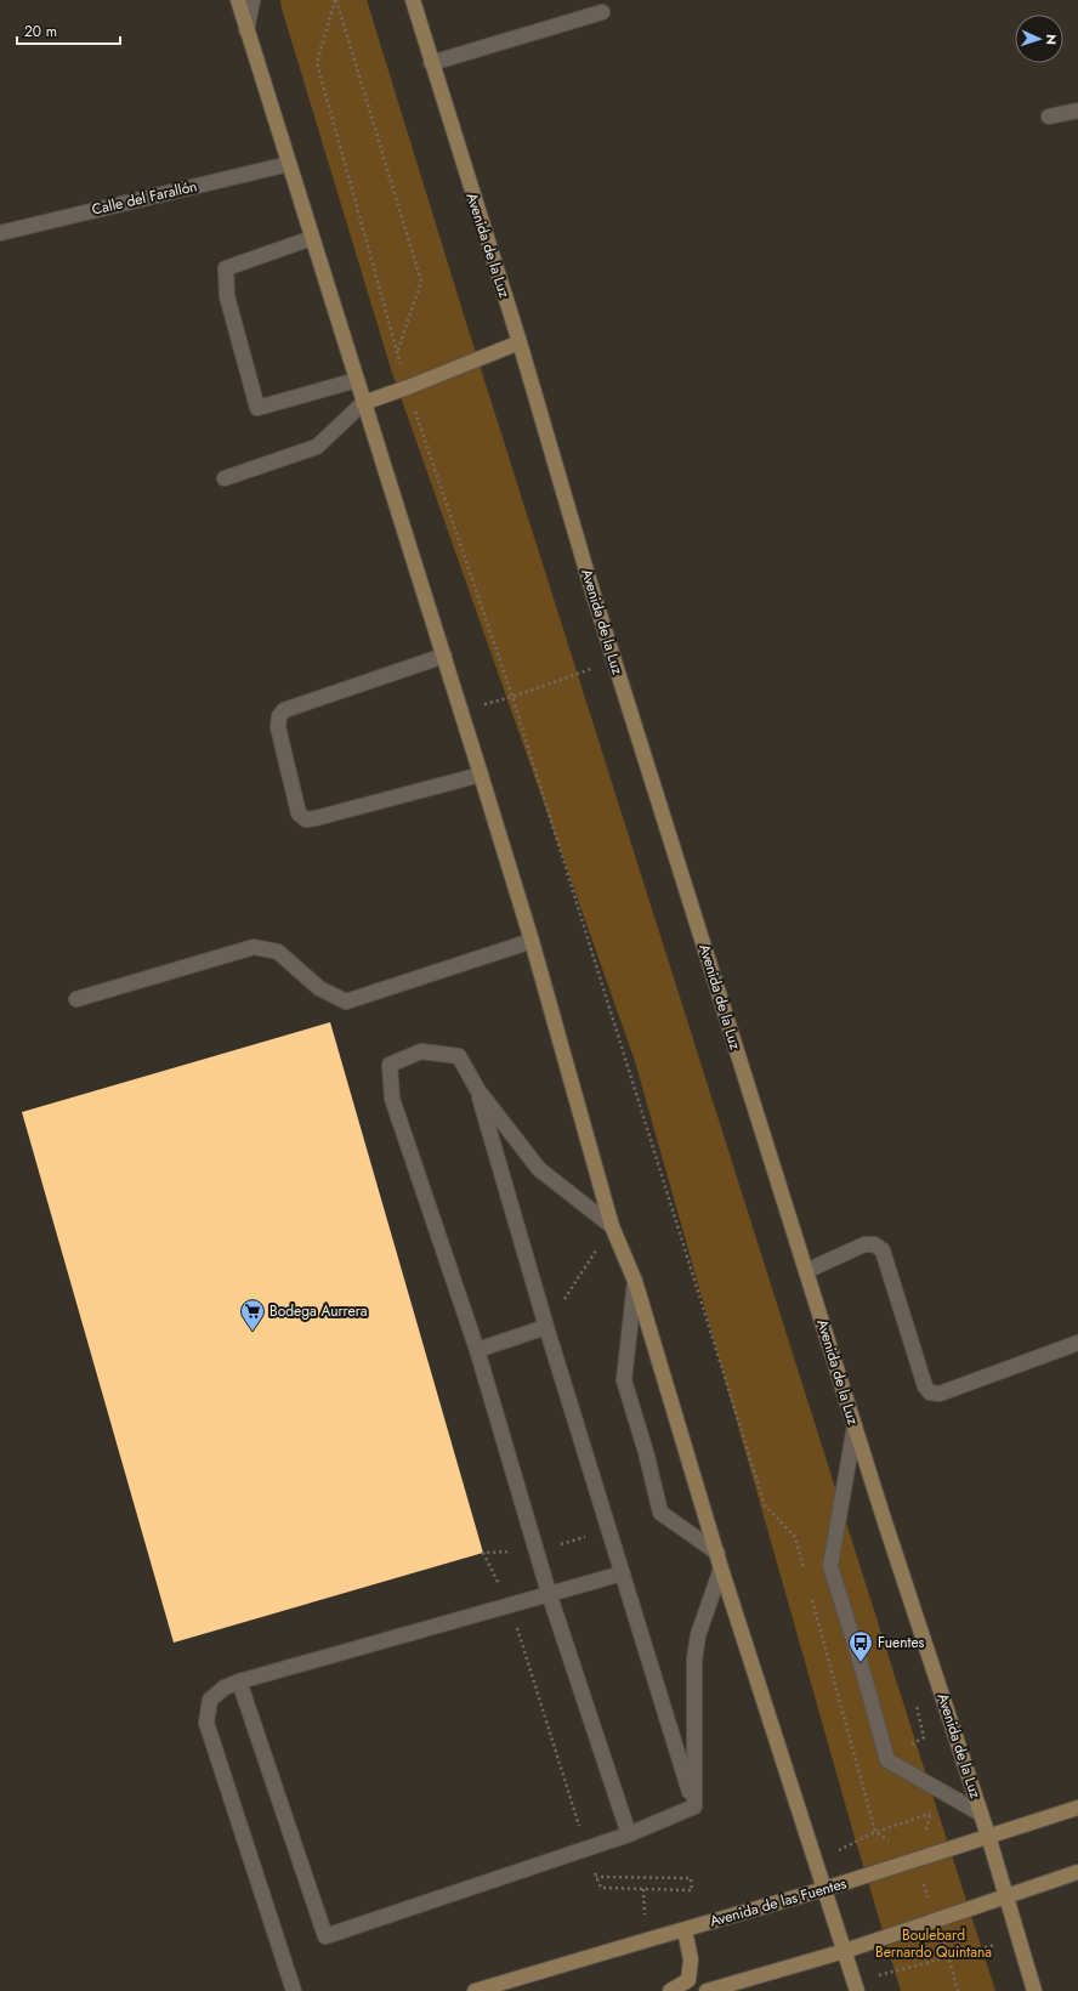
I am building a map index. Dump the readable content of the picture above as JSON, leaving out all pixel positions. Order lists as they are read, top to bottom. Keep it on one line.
{"streets":{"main road":["Avenida de la Luz","Avenida de las Fuentes"],"street":["Calle del Farallón"]},"crossings":[["Avenida de la Luz","Avenida de las Fuentes"]],"parks":["Boulebard Bernardo Quintana"],"places":{"supermarket":["Bodega Aurrera"],"bus stop":["Fuentes"]},"scale_bar":"20 m","north":"right"}
